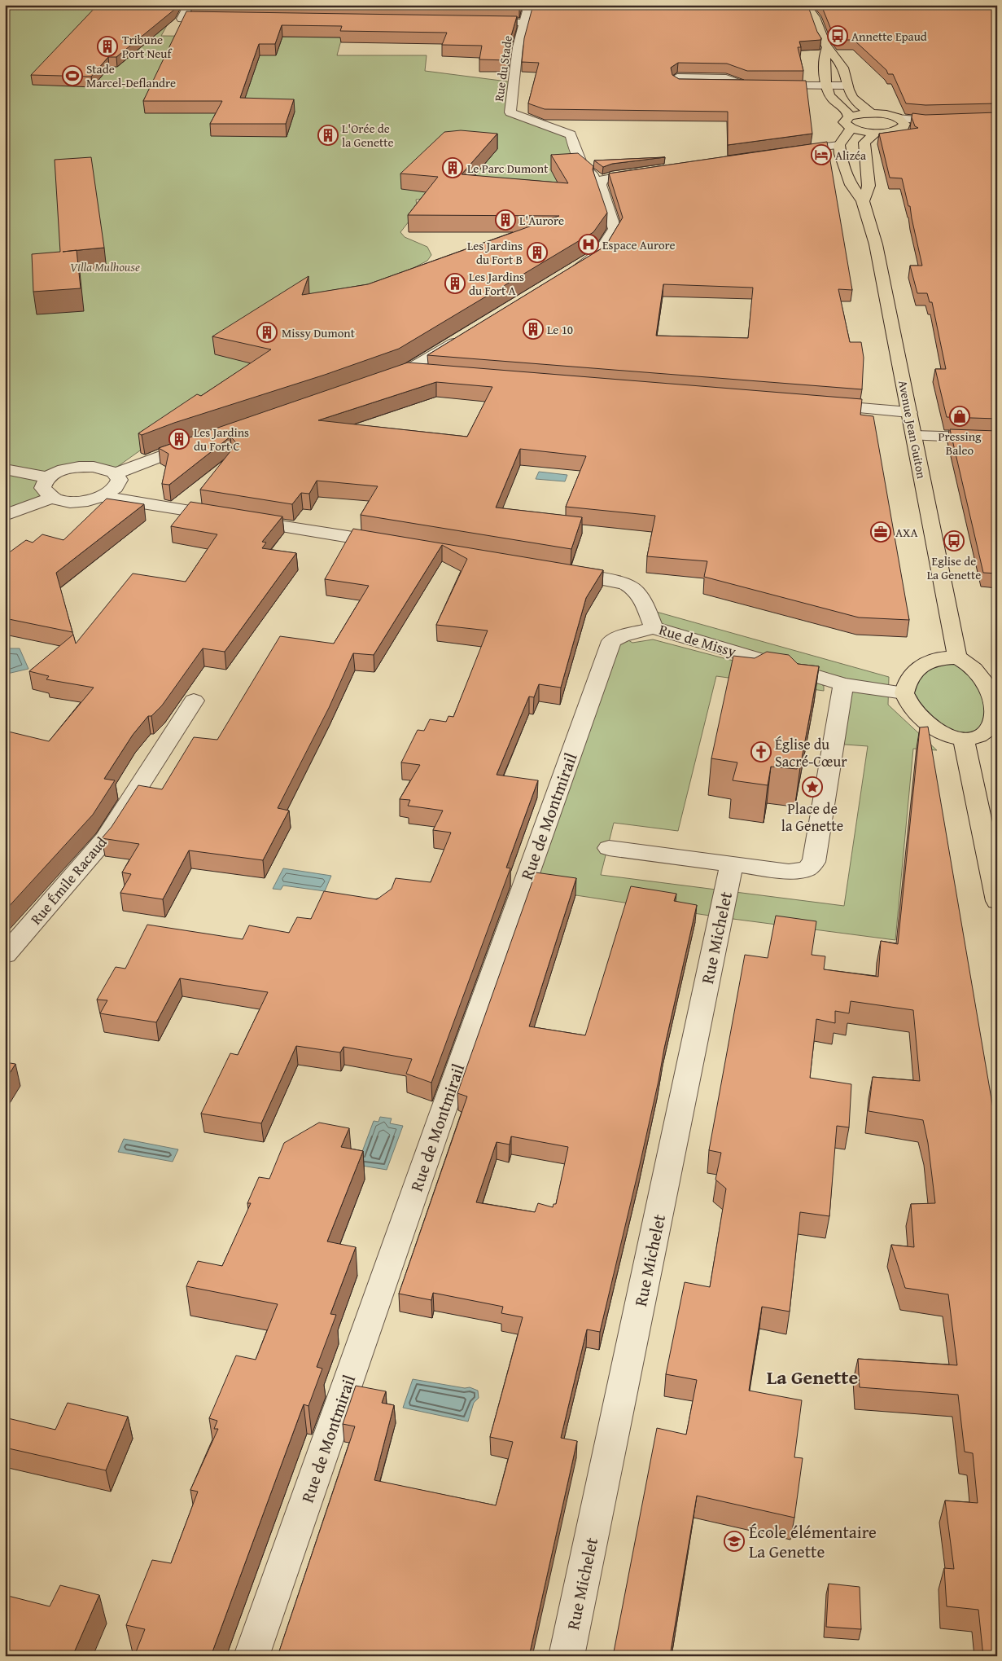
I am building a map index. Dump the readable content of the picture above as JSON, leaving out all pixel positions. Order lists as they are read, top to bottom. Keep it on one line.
{"streets":{"main road":["Avenue Jean Guiton"],"street":["Rue du Stade","Rue de Missy","Rue de Montmirail","Rue Émile Racaud","Rue Michelet"]},"crossings":[["Avenue Jean Guiton","Rue de Missy"],["Rue de Missy","Rue de Montmirail"]],"districts":["La Genette"],"parks":["Villa Mulhouse"],"places":{"bus stop":["Annette Epaud","Eglise de La Genette"],"building":["Tribune Port Neuf","L'Orée de la Genette","Le Parc Dumont","L'Aurore","Les Jardins du Fort B","Les Jardins du Fort A","Le 10","Missy Dumont","Les Jardins du Fort C"],"sports":["Stade Marcel-Deflandre"],"hotel":["Alizéa"],"hospital":["Espace Aurore"],"shop":["Pressing Baleo"],"office":["AXA"],"church":["Église du Sacré-Cœur"],"place":["Place de la Genette"],"school or university":["École élémentaire La Genette"]}}
